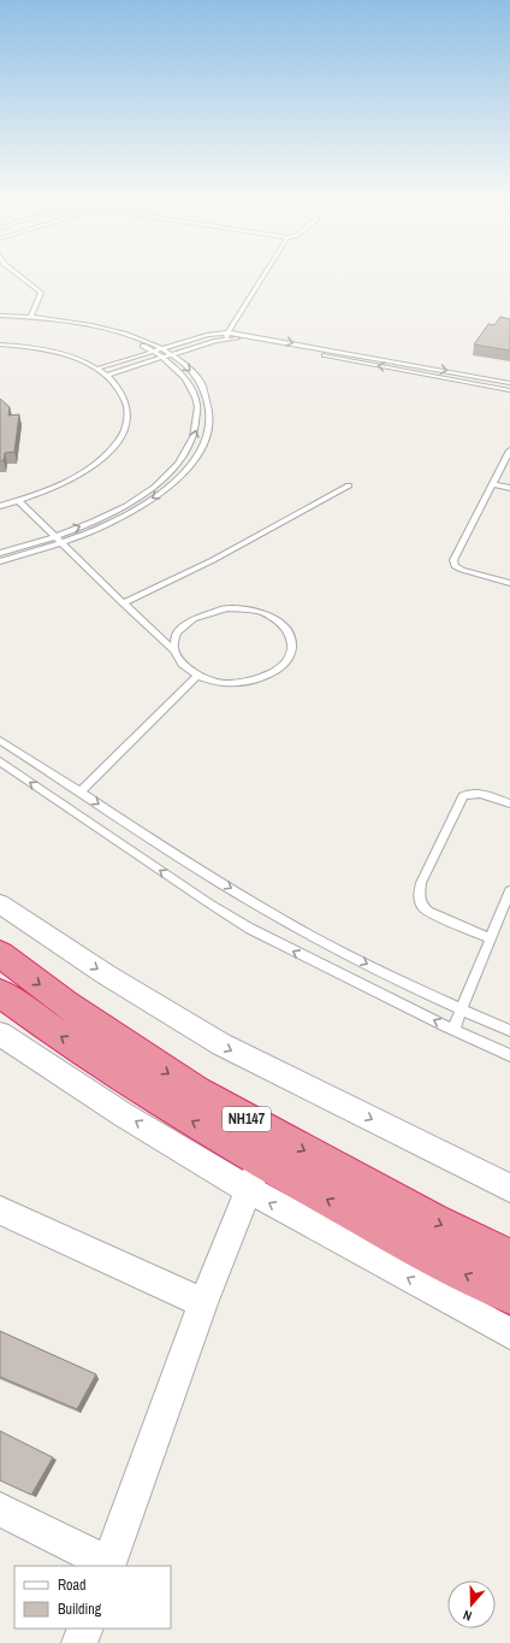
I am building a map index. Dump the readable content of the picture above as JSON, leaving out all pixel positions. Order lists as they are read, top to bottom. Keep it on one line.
{"streets":{"highway":["NH147"]},"legend":["Road","Building"],"north":"bottom"}
